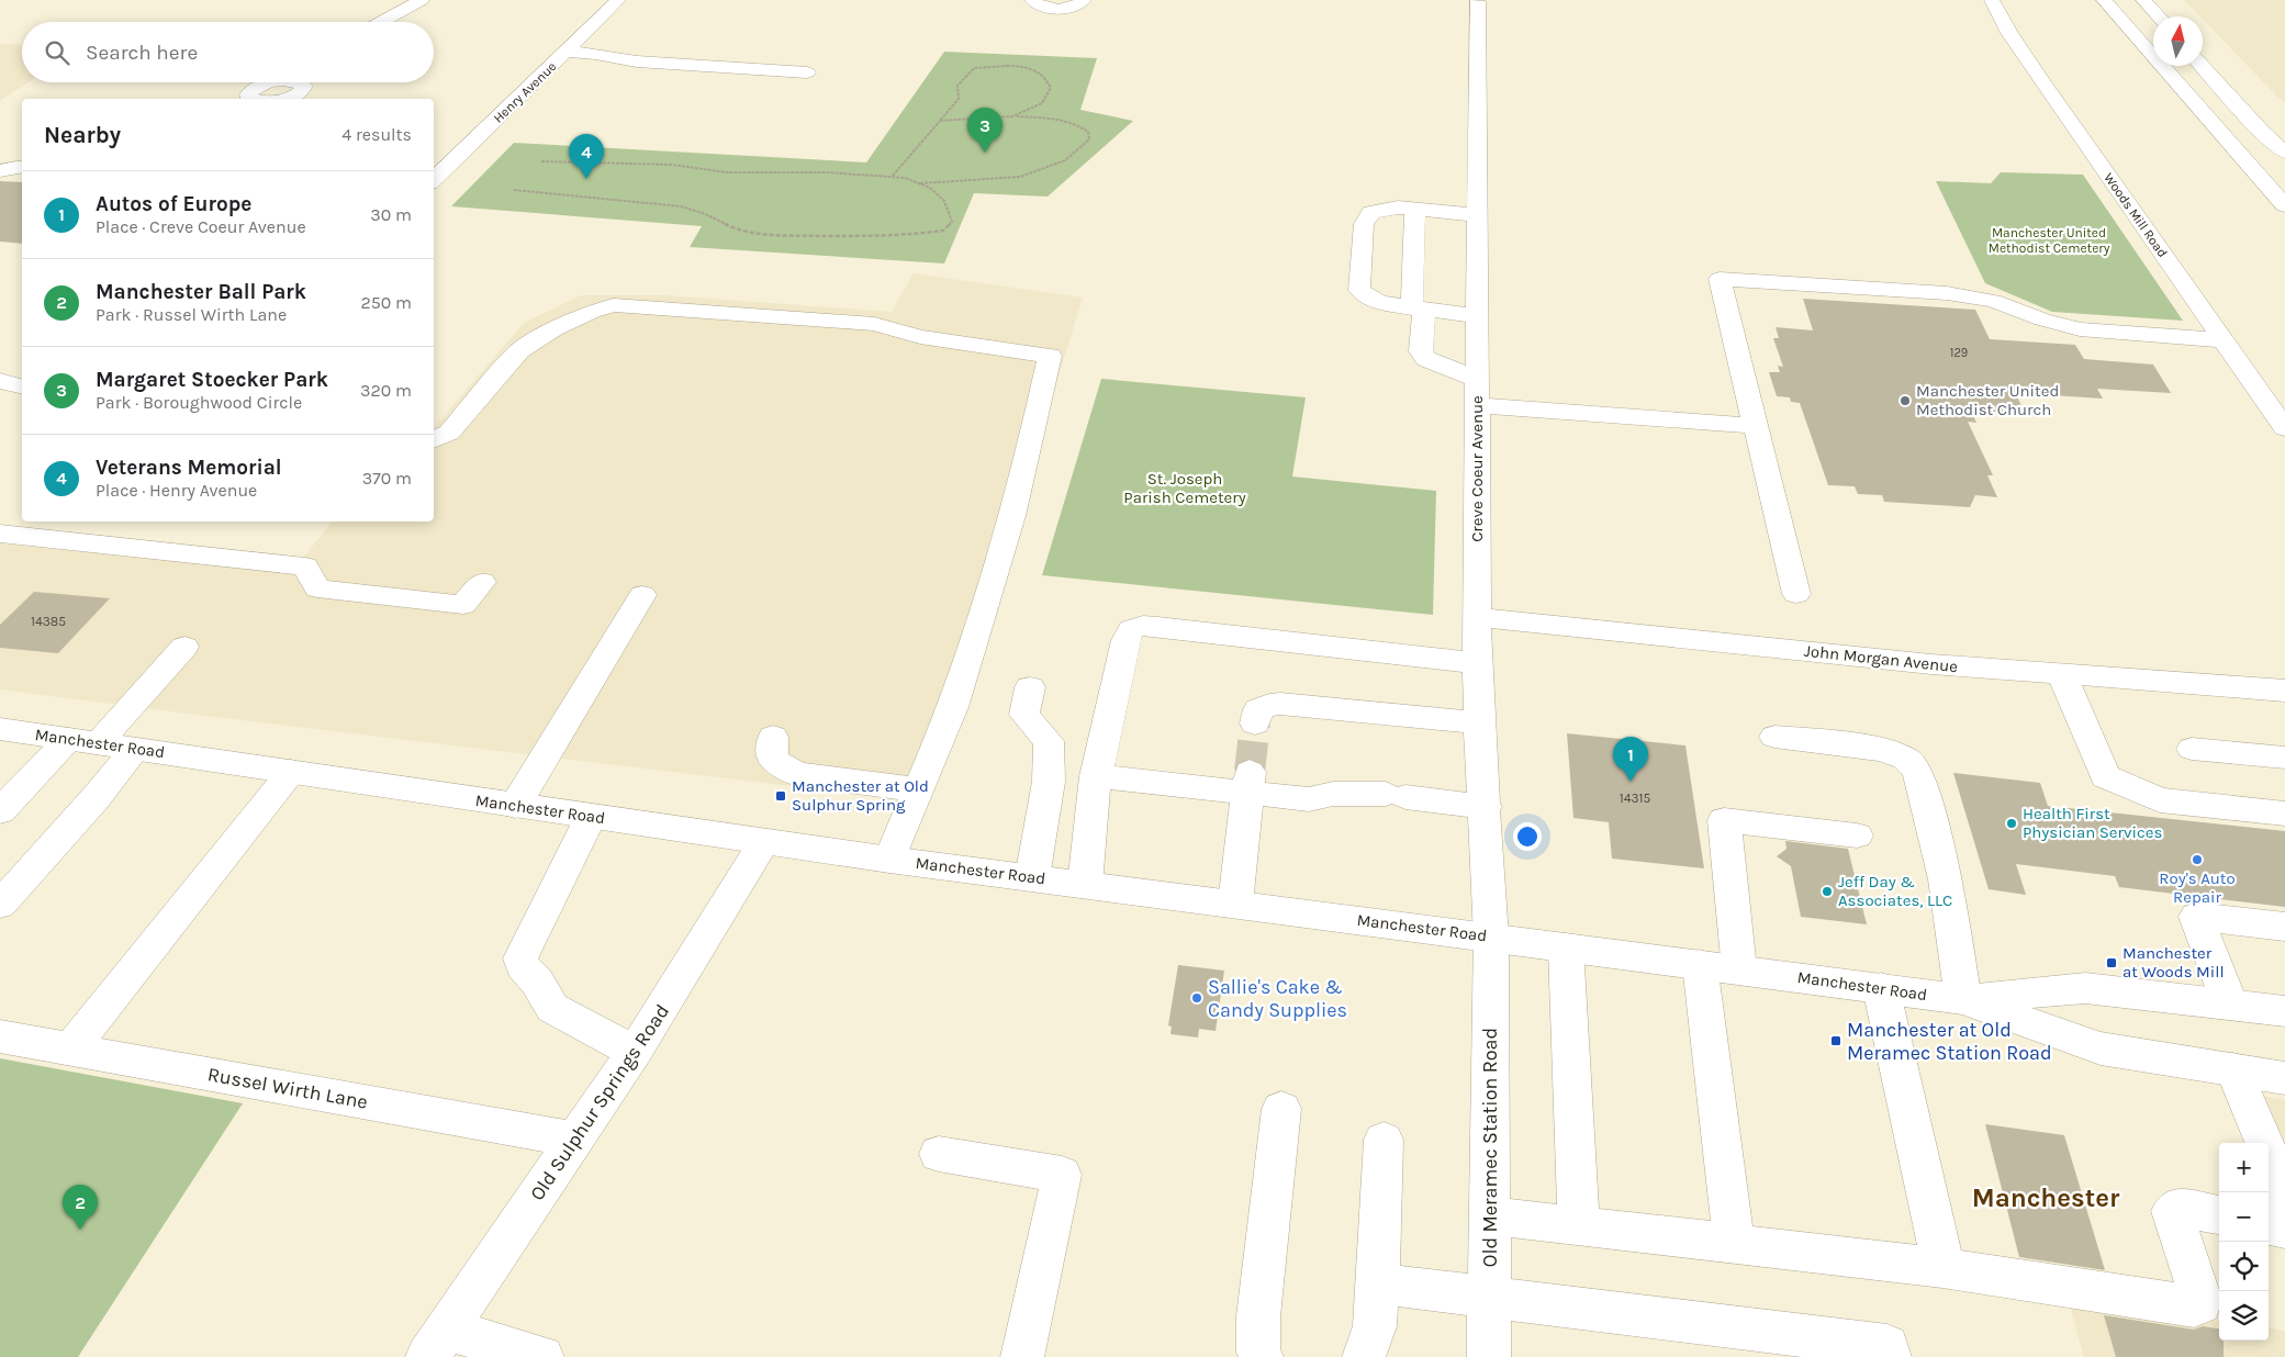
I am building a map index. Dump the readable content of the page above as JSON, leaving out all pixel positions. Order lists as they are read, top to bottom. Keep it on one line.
{"streets":{"main road":["Henry Avenue","Woods Mill Road","Creve Coeur Avenue","John Morgan Avenue","Manchester Road","Russel Wirth Lane","Old Sulphur Springs Road","Old Meramec Station Road"]},"crossings":[["Creve Coeur Avenue","John Morgan Avenue"],["Creve Coeur Avenue","Manchester Road"],["Creve Coeur Avenue","Old Meramec Station Road"],["Manchester Road","Old Sulphur Springs Road"],["Manchester Road","Old Meramec Station Road"],["Russel Wirth Lane","Old Sulphur Springs Road"]],"districts":["Manchester"],"parks":["Manchester United Methodist Cemetery","St. Joseph Parish Cemetery"],"places":{"other":["Manchester United Methodist Church","Health First Physician Services","Roy's Auto Repair","Jeff Day & Associates, LLC","Sallie's Cake & Candy Supplies"],"transit":["Manchester at Old Sulphur Spring","Manchester at Woods Mill","Manchester at Old Meramec Station Road"]},"house_numbers":["129","14385","14315"],"north":"top","page":{"search":"Search here","heading":["Nearby","4 results"],"pins":["3","4","1","2"],"list":[{"mark":"1","name":"Autos of Europe","note":"Place · Creve Coeur Avenue","value":"30 m"},{"mark":"2","name":"Manchester Ball Park","note":"Park · Russel Wirth Lane","value":"250 m"},{"mark":"3","name":"Margaret Stoecker Park","note":"Park · Boroughwood Circle","value":"320 m"},{"mark":"4","name":"Veterans Memorial","note":"Place · Henry Avenue","value":"370 m"}],"map_buttons":["+","−"]}}
